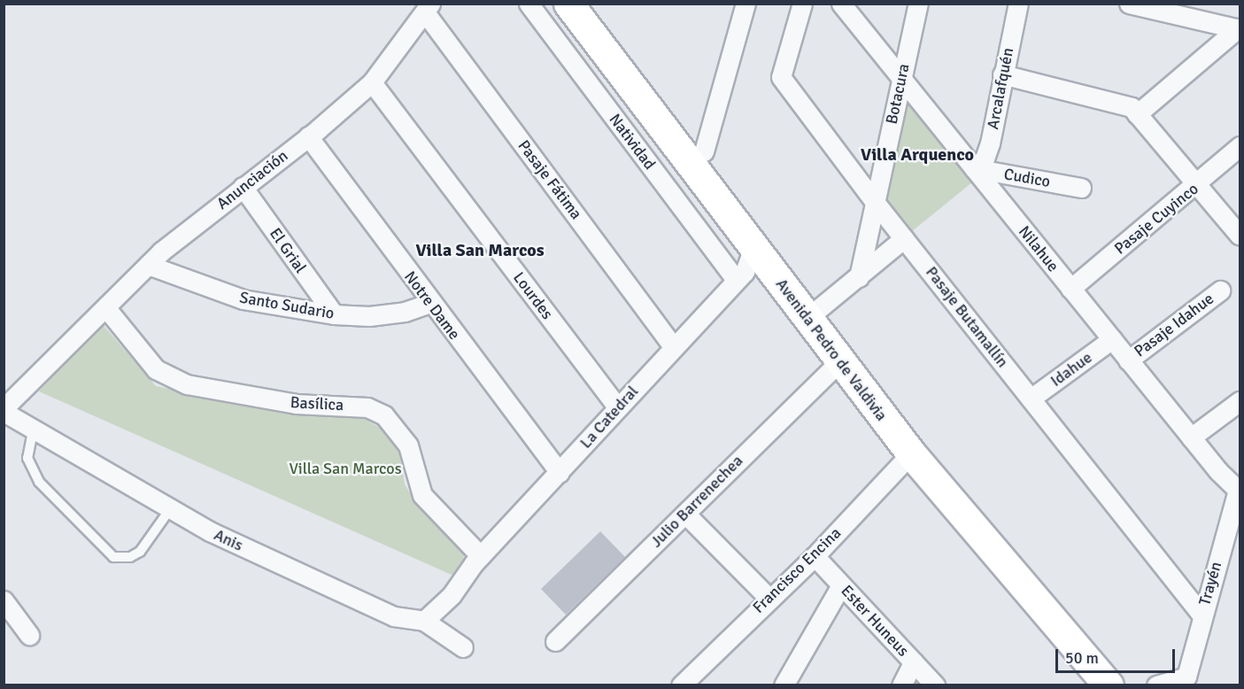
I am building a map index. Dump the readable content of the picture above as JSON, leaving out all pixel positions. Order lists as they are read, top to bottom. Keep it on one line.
{"streets":{"main road":["Avenida Pedro de Valdivia"],"street":["Arcalafquén","Botacura","Natividad","Cudico","Anunciación","Pasaje Fátima","Pasaje Cuyinco","Nilahue","El Grial","Lourdes","Santo Sudario","Notre Dame","Pasaje Butamallín","Pasaje Idahue","Idahue","Basílica","La Catedral","Julio Barrenechea","Anis","Francisco Encina","Trayén","Ester Huneus"]},"crossings":[["Arcalafquén","Cudico"],["Arcalafquén","Nilahue"],["Botacura","Nilahue"],["Botacura","Pasaje Butamallín"],["Natividad","Avenida Pedro de Valdivia"],["Natividad","La Catedral"],["Cudico","Nilahue"],["Anunciación","Pasaje Fátima"],["Anunciación","El Grial"],["Anunciación","Lourdes"],["Anunciación","Santo Sudario"],["Anunciación","Notre Dame"],["Anunciación","Basílica"],["Pasaje Fátima","La Catedral"],["Pasaje Cuyinco","Nilahue"],["Nilahue","Pasaje Idahue"],["Nilahue","Idahue"],["Nilahue","Trayén"],["El Grial","Santo Sudario"],["Lourdes","La Catedral"],["Santo Sudario","Notre Dame"],["Notre Dame","La Catedral"],["Pasaje Butamallín","Idahue"],["Pasaje Butamallín","Trayén"],["Avenida Pedro de Valdivia","La Catedral"],["Avenida Pedro de Valdivia","Julio Barrenechea"],["Avenida Pedro de Valdivia","Francisco Encina"],["Basílica","La Catedral"],["La Catedral","Anis"],["Francisco Encina","Ester Huneus"]],"districts":["Villa Arquenco","Villa San Marcos"],"parks":["Villa San Marcos"],"scale_bar":"50 m"}
